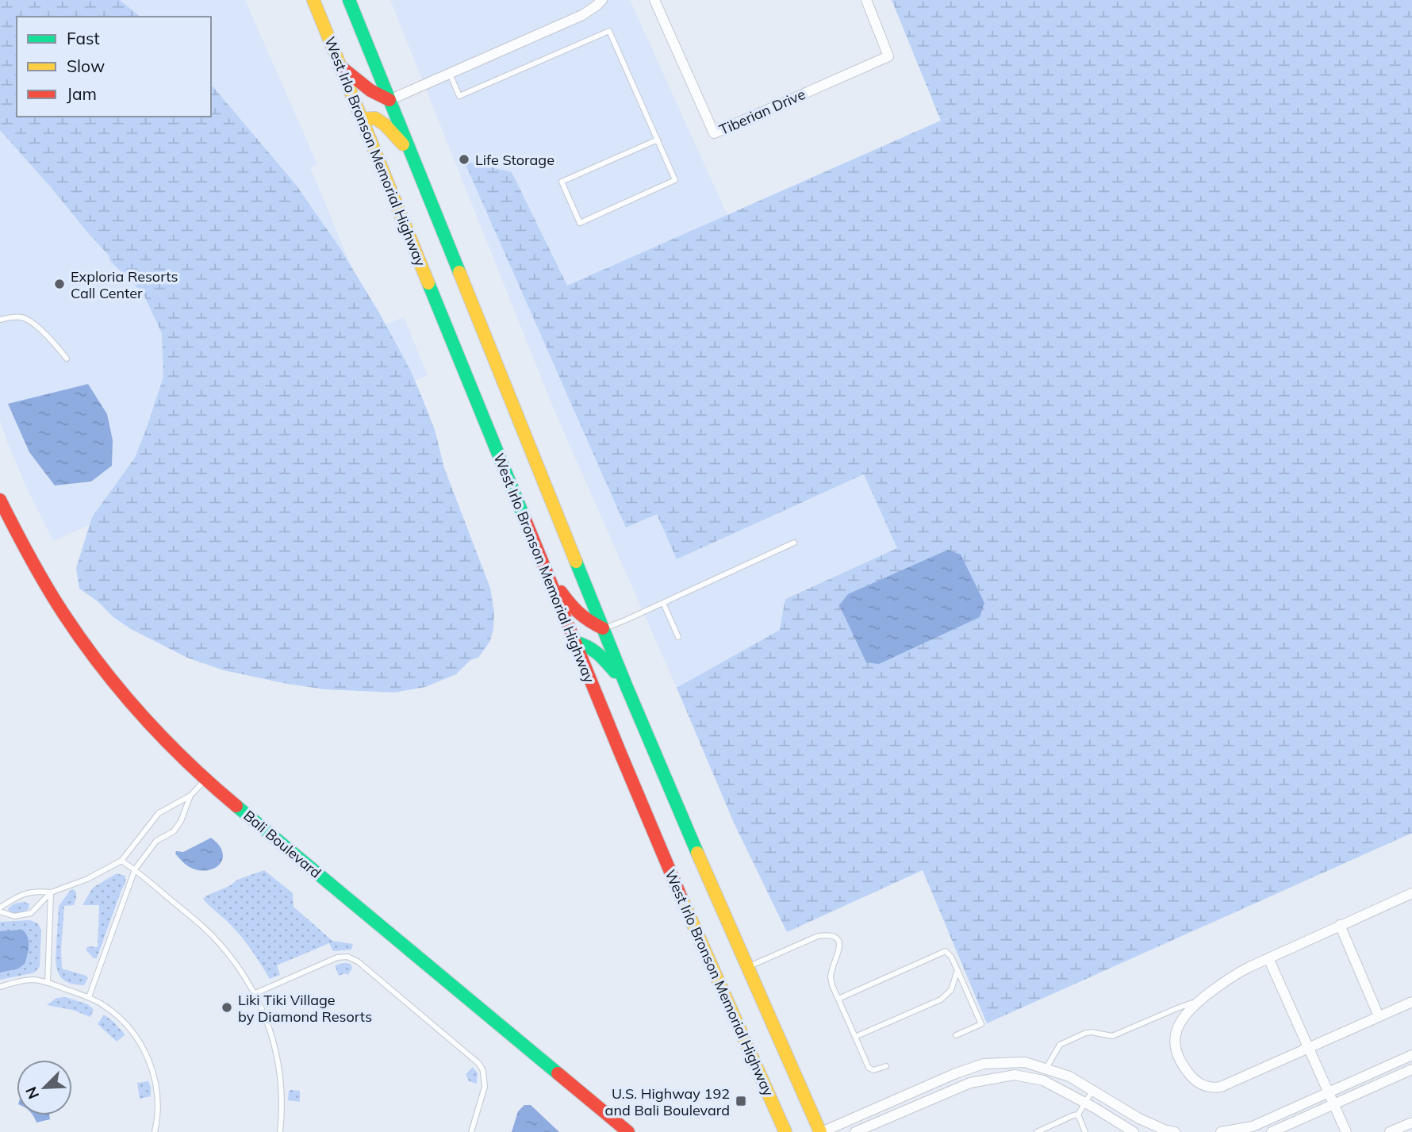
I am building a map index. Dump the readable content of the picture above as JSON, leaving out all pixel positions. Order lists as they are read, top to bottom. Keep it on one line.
{"streets":{"main road":["West Irlo Bronson Memorial Highway","Bali Boulevard"],"street":["Tiberian Drive"]},"places":{"other":["Life Storage","Exploria Resorts Call Center","Liki Tiki Village by Diamond Resorts"],"transit":["U.S. Highway 192 and Bali Boulevard"]},"legend":["Fast","Slow","Jam"],"north":"bottom left"}
